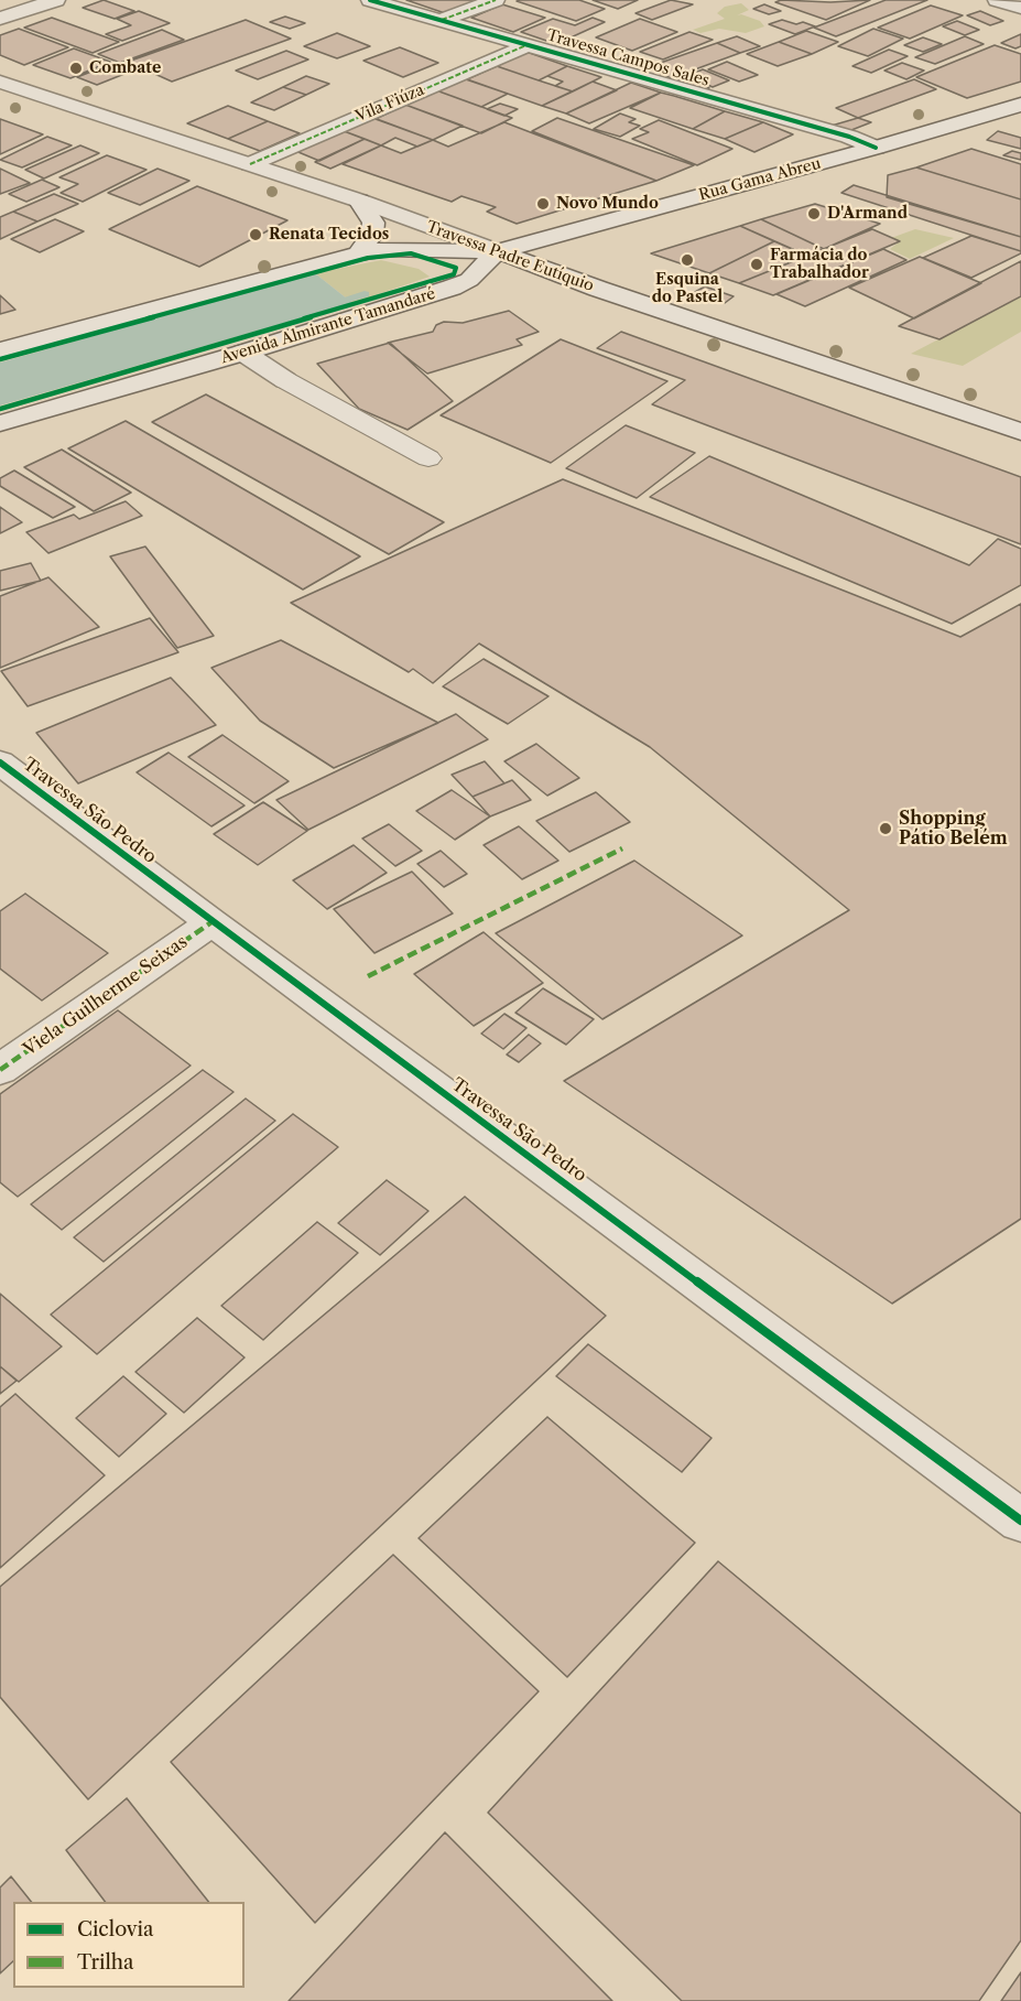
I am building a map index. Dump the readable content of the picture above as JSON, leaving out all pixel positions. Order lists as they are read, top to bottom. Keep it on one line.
{"streets":{"street":["Travessa Campos Sales","Vila Fiúza","Rua Gama Abreu","Travessa Padre Eutíquio","Avenida Almirante Tamandaré","Travessa São Pedro","Viela Guilherme Seixas"]},"crossings":[["Travessa Campos Sales","Vila Fiúza"],["Travessa Campos Sales","Rua Gama Abreu"],["Vila Fiúza","Travessa Padre Eutíquio"],["Rua Gama Abreu","Travessa Padre Eutíquio"],["Rua Gama Abreu","Avenida Almirante Tamandaré"],["Travessa Padre Eutíquio","Avenida Almirante Tamandaré"],["Travessa São Pedro","Viela Guilherme Seixas"]],"places":["Combate","Novo Mundo","D'Armand","Renata Tecidos","Esquina do Pastel","Farmácia do Trabalhador","Shopping Pátio Belém"],"legend":["Ciclovia","Trilha"]}
